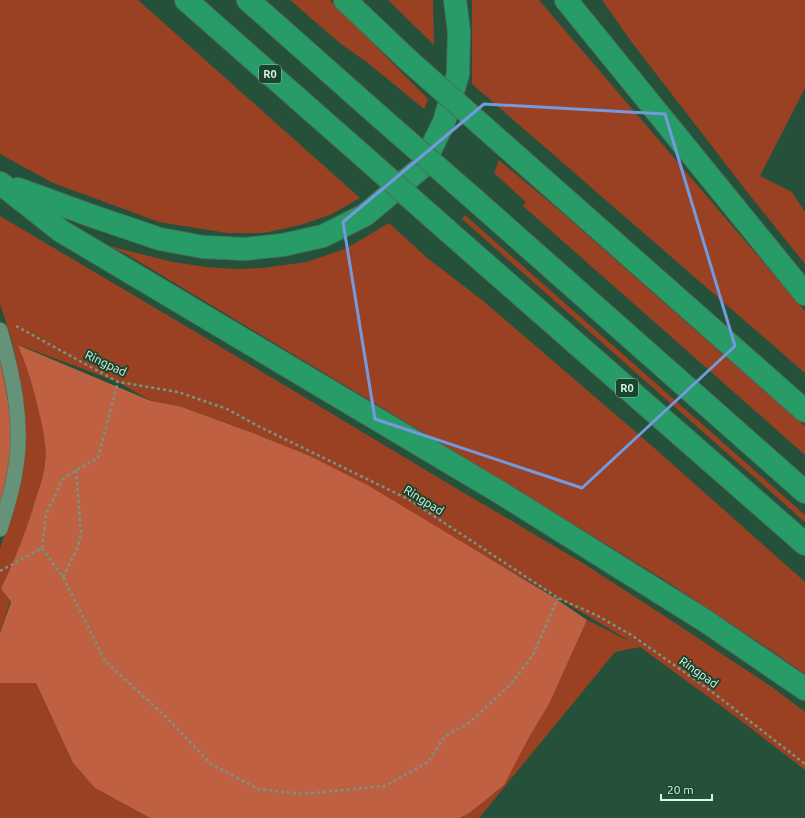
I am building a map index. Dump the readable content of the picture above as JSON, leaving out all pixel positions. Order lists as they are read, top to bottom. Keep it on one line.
{"streets":{"highway":["R0"],"path":["Ringpad"]},"scale_bar":"20 m"}
